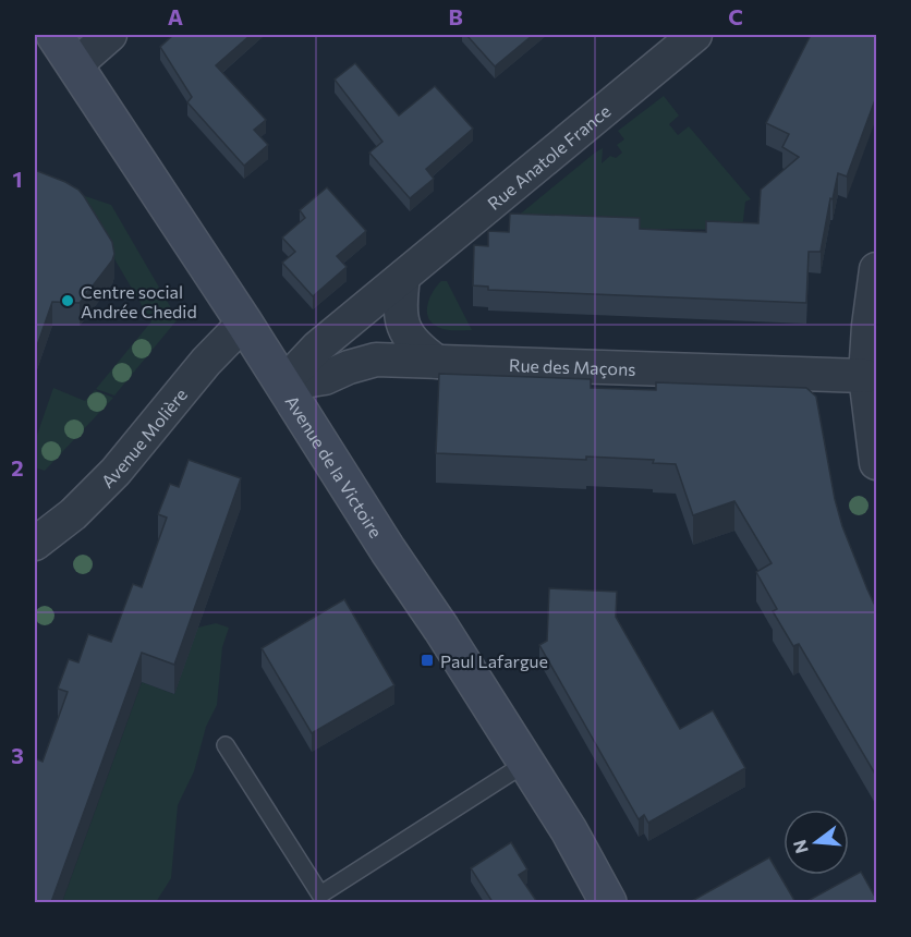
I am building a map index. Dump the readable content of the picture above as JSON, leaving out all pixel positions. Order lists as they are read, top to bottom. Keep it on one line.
{"streets":{"street":["Rue Anatole France","Rue des Maçons","Avenue Molière","Avenue de la Victoire"]},"crossings":[["Rue Anatole France","Rue des Maçons"],["Rue Anatole France","Avenue de la Victoire"],["Rue des Maçons","Avenue de la Victoire"],["Avenue Molière","Avenue de la Victoire"]],"places":{"other":["Centre social Andrée Chedid"],"transit":["Paul Lafargue"]},"north":"left","grid":{"columns":["A","B","C"],"rows":["1","2","3"]}}
